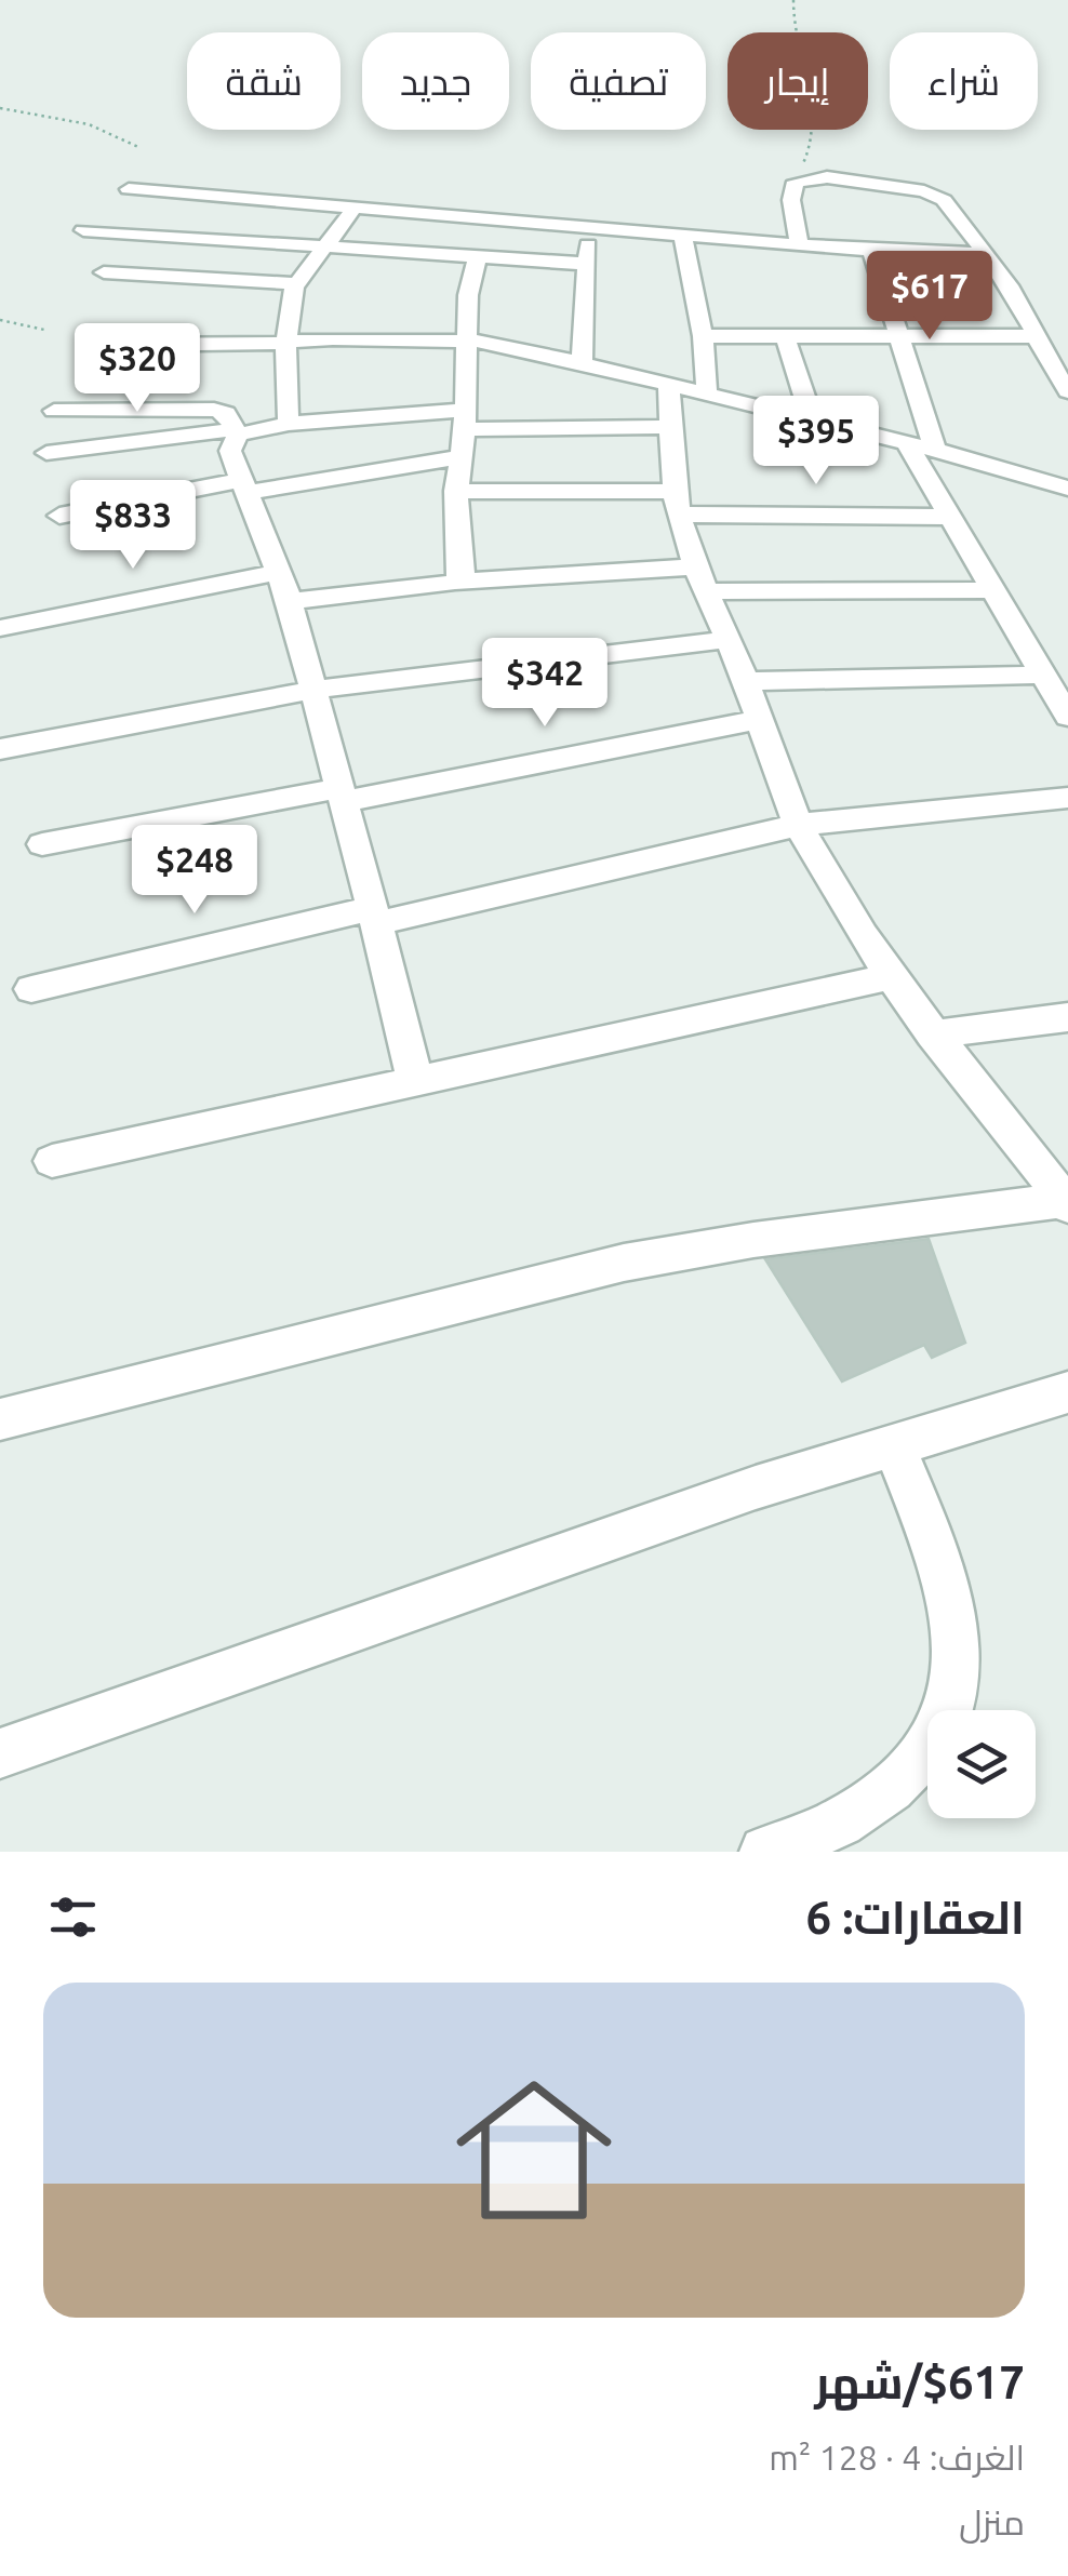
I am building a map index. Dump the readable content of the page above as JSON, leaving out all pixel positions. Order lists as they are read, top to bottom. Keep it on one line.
{"page":{"chip":["شراء","إيجار","تصفية","جديد","شقة"],"price":["$617","$320","$395","$833","$342","$248"],"heading":"العقارات: 6","list":[{"name":"$617/شهر","note":"الغرف: 4 · 128 m² · منزل"}]}}
